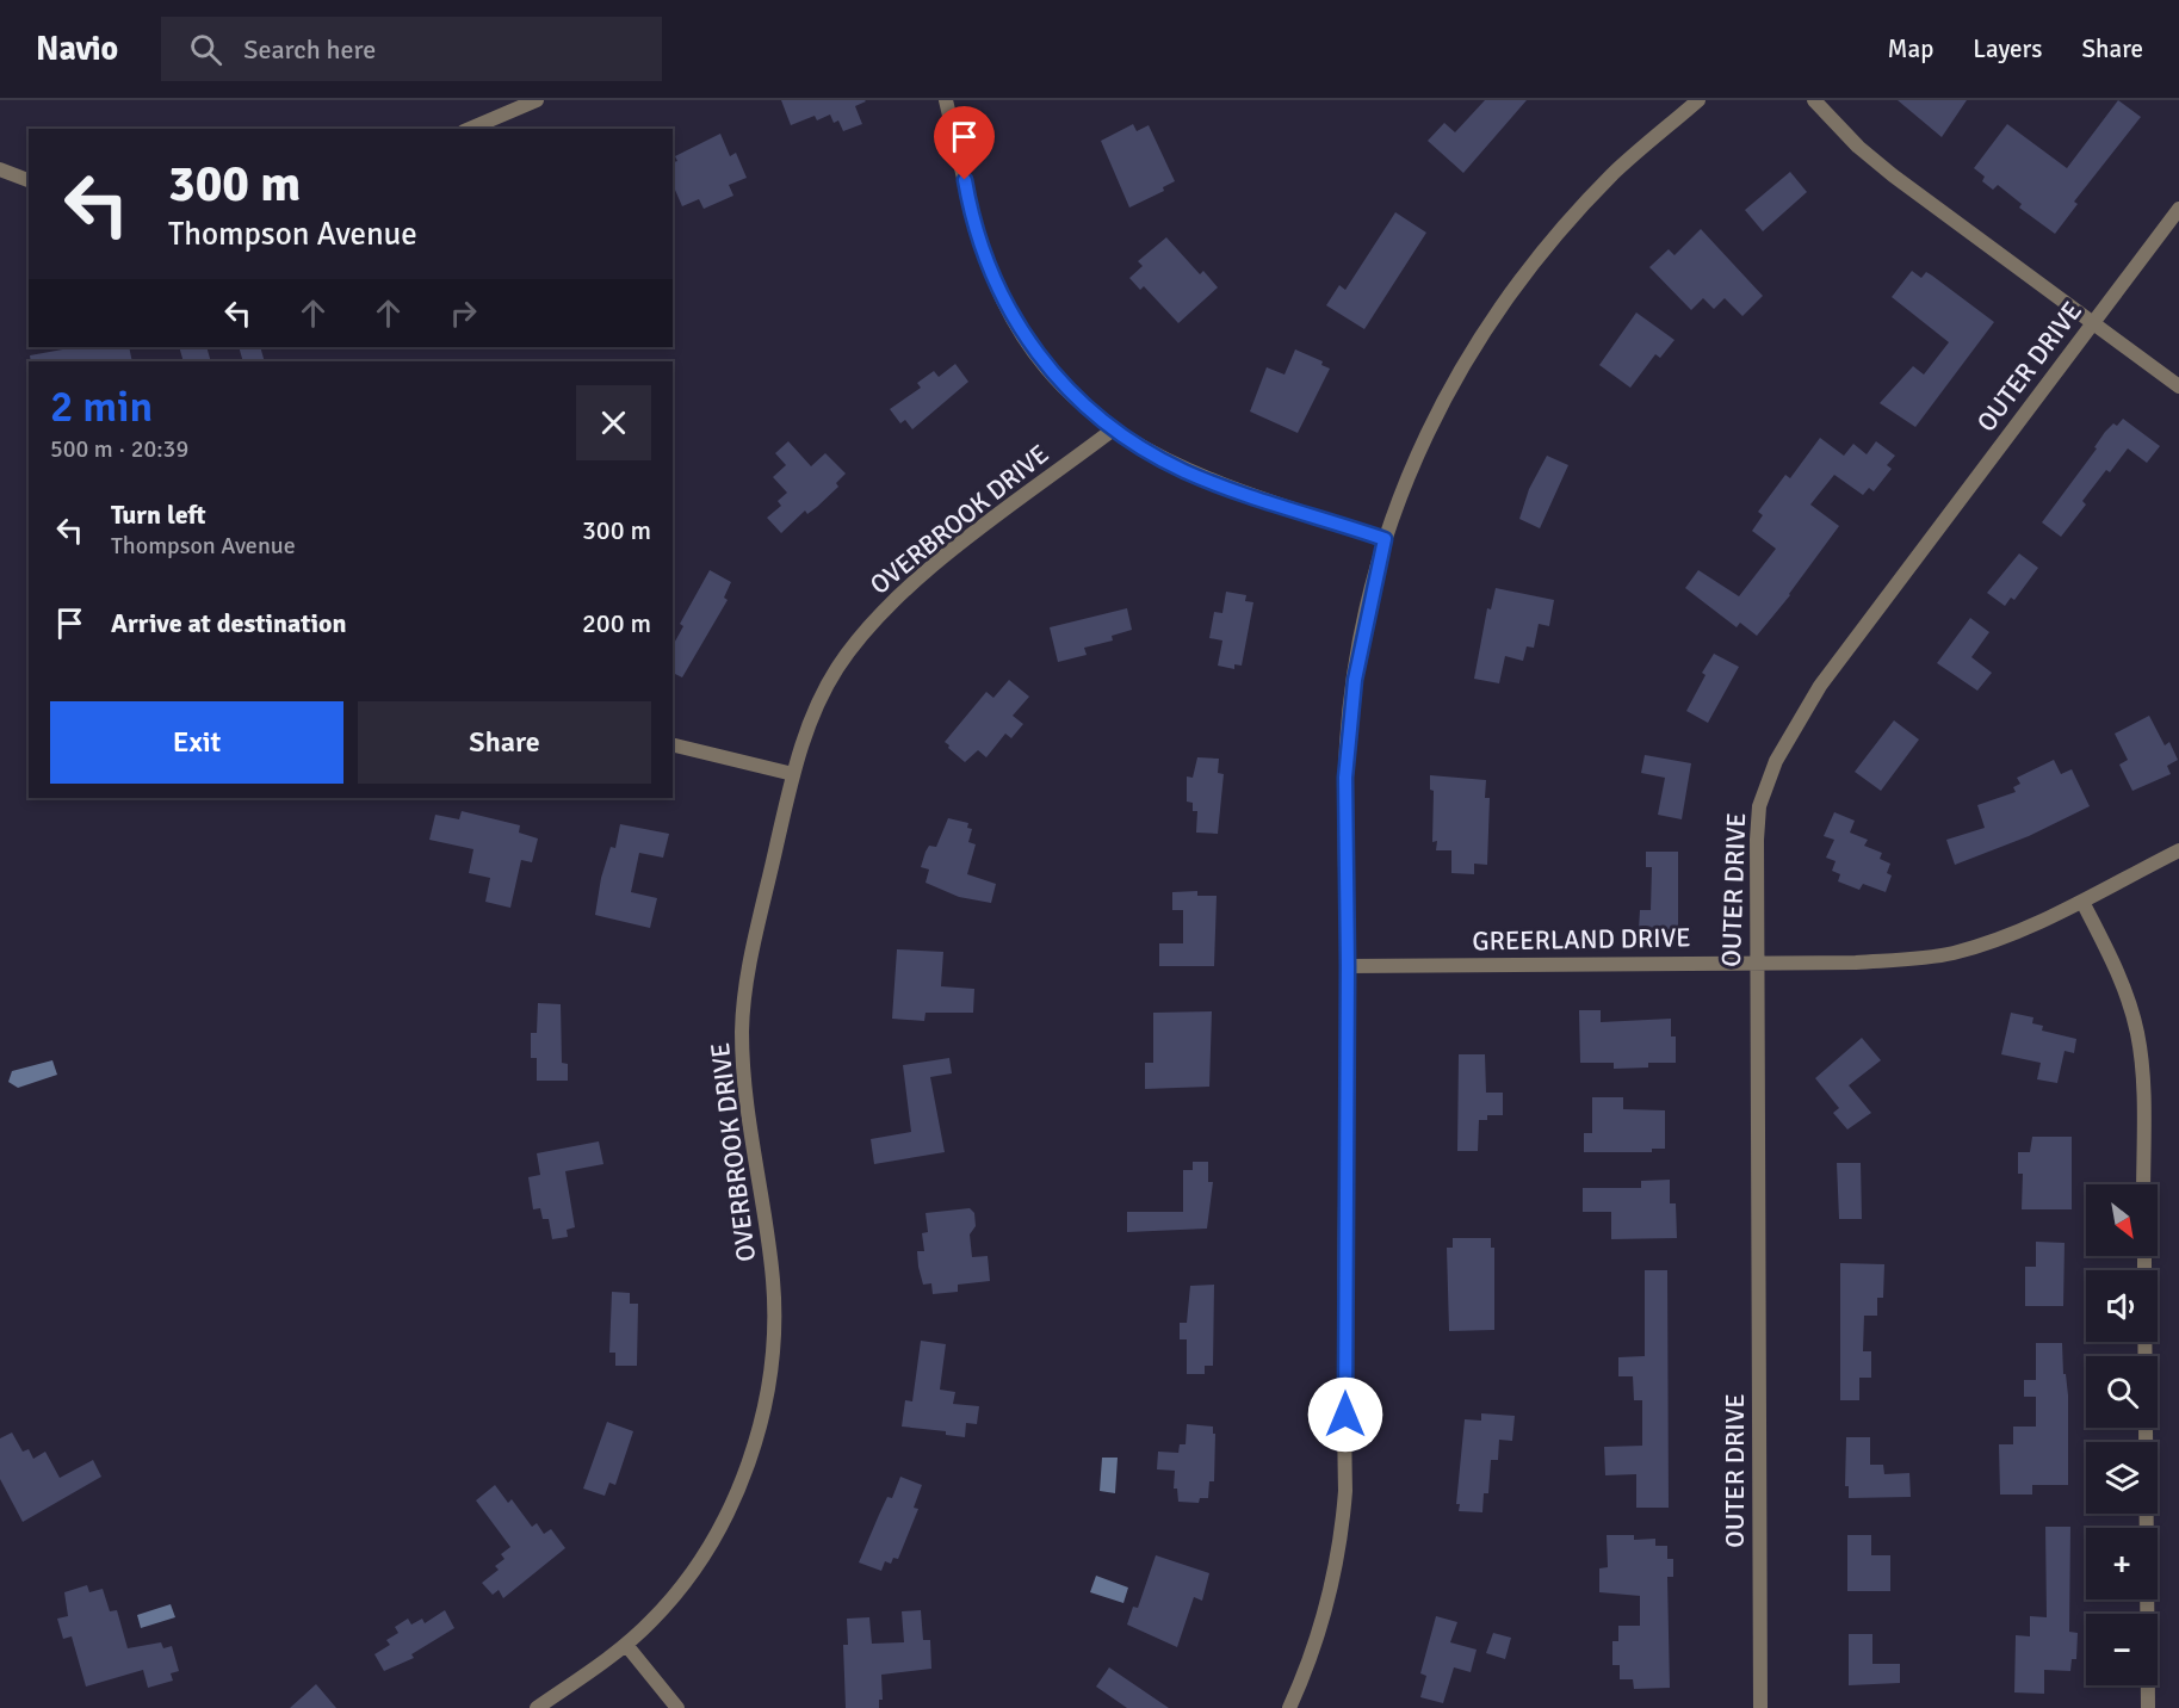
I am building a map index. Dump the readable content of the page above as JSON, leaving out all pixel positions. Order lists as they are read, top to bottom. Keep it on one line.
{"streets":{"street":["OUTER DRIVE","OVERBROOK DRIVE","GREERLAND DRIVE"]},"crossings":[["OUTER DRIVE","GREERLAND DRIVE"]],"north":"bottom right","page":{"header":"Navio","search":"Search here","nav":["Map","Layers","Share"],"turn":["300 m","Thompson Avenue"],"heading":["2 min","500 m · 20:39"],"list":[{"name":"Turn left","note":"Thompson Avenue","value":"300 m"},{"name":"Arrive at destination","value":"200 m"}],"buttons":["Exit","Share"],"map_buttons":["+","−"]}}
